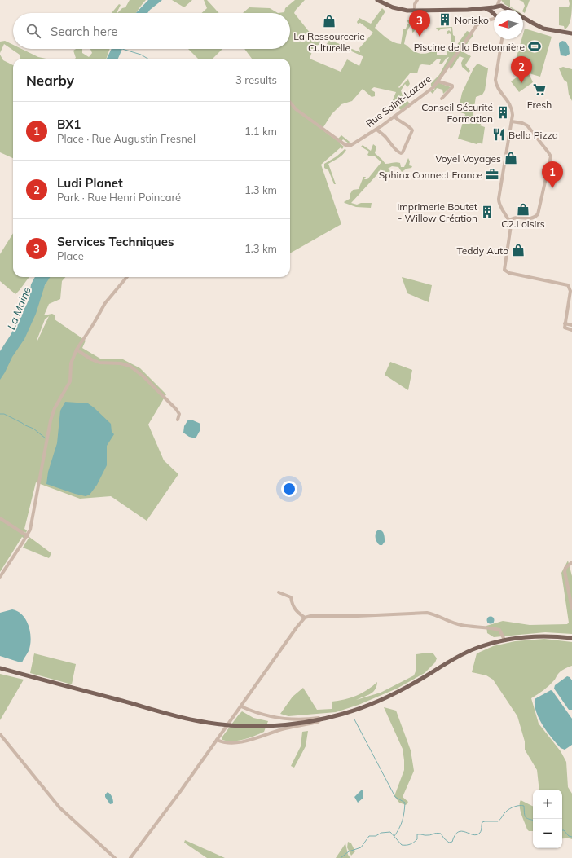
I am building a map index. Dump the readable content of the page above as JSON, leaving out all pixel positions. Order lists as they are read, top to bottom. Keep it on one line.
{"streets":{"street":["Rue Saint-Lazare"]},"water":["La Maine"],"places":{"building":["Norisko","Conseil Sécurité Formation","Imprimerie Boutet - Willow Création"],"shop":["La Ressourcerie Culturelle","Voyel Voyages","C2.Loisirs","Teddy Auto"],"sports":["Piscine de la Bretonnière"],"supermarket":["Fresh"],"restaurant":["Bella Pizza"],"office":["Sphinx Connect France"]},"north":"left","page":{"pins":["3","2","1"],"search":"Search here","heading":["Nearby","3 results"],"list":[{"mark":"1","name":"BX1","note":"Place · Rue Augustin Fresnel","value":"1.1 km"},{"mark":"2","name":"Ludi Planet","note":"Park · Rue Henri Poincaré","value":"1.3 km"},{"mark":"3","name":"Services Techniques","note":"Place","value":"1.3 km"}],"map_buttons":["+","−"]}}
